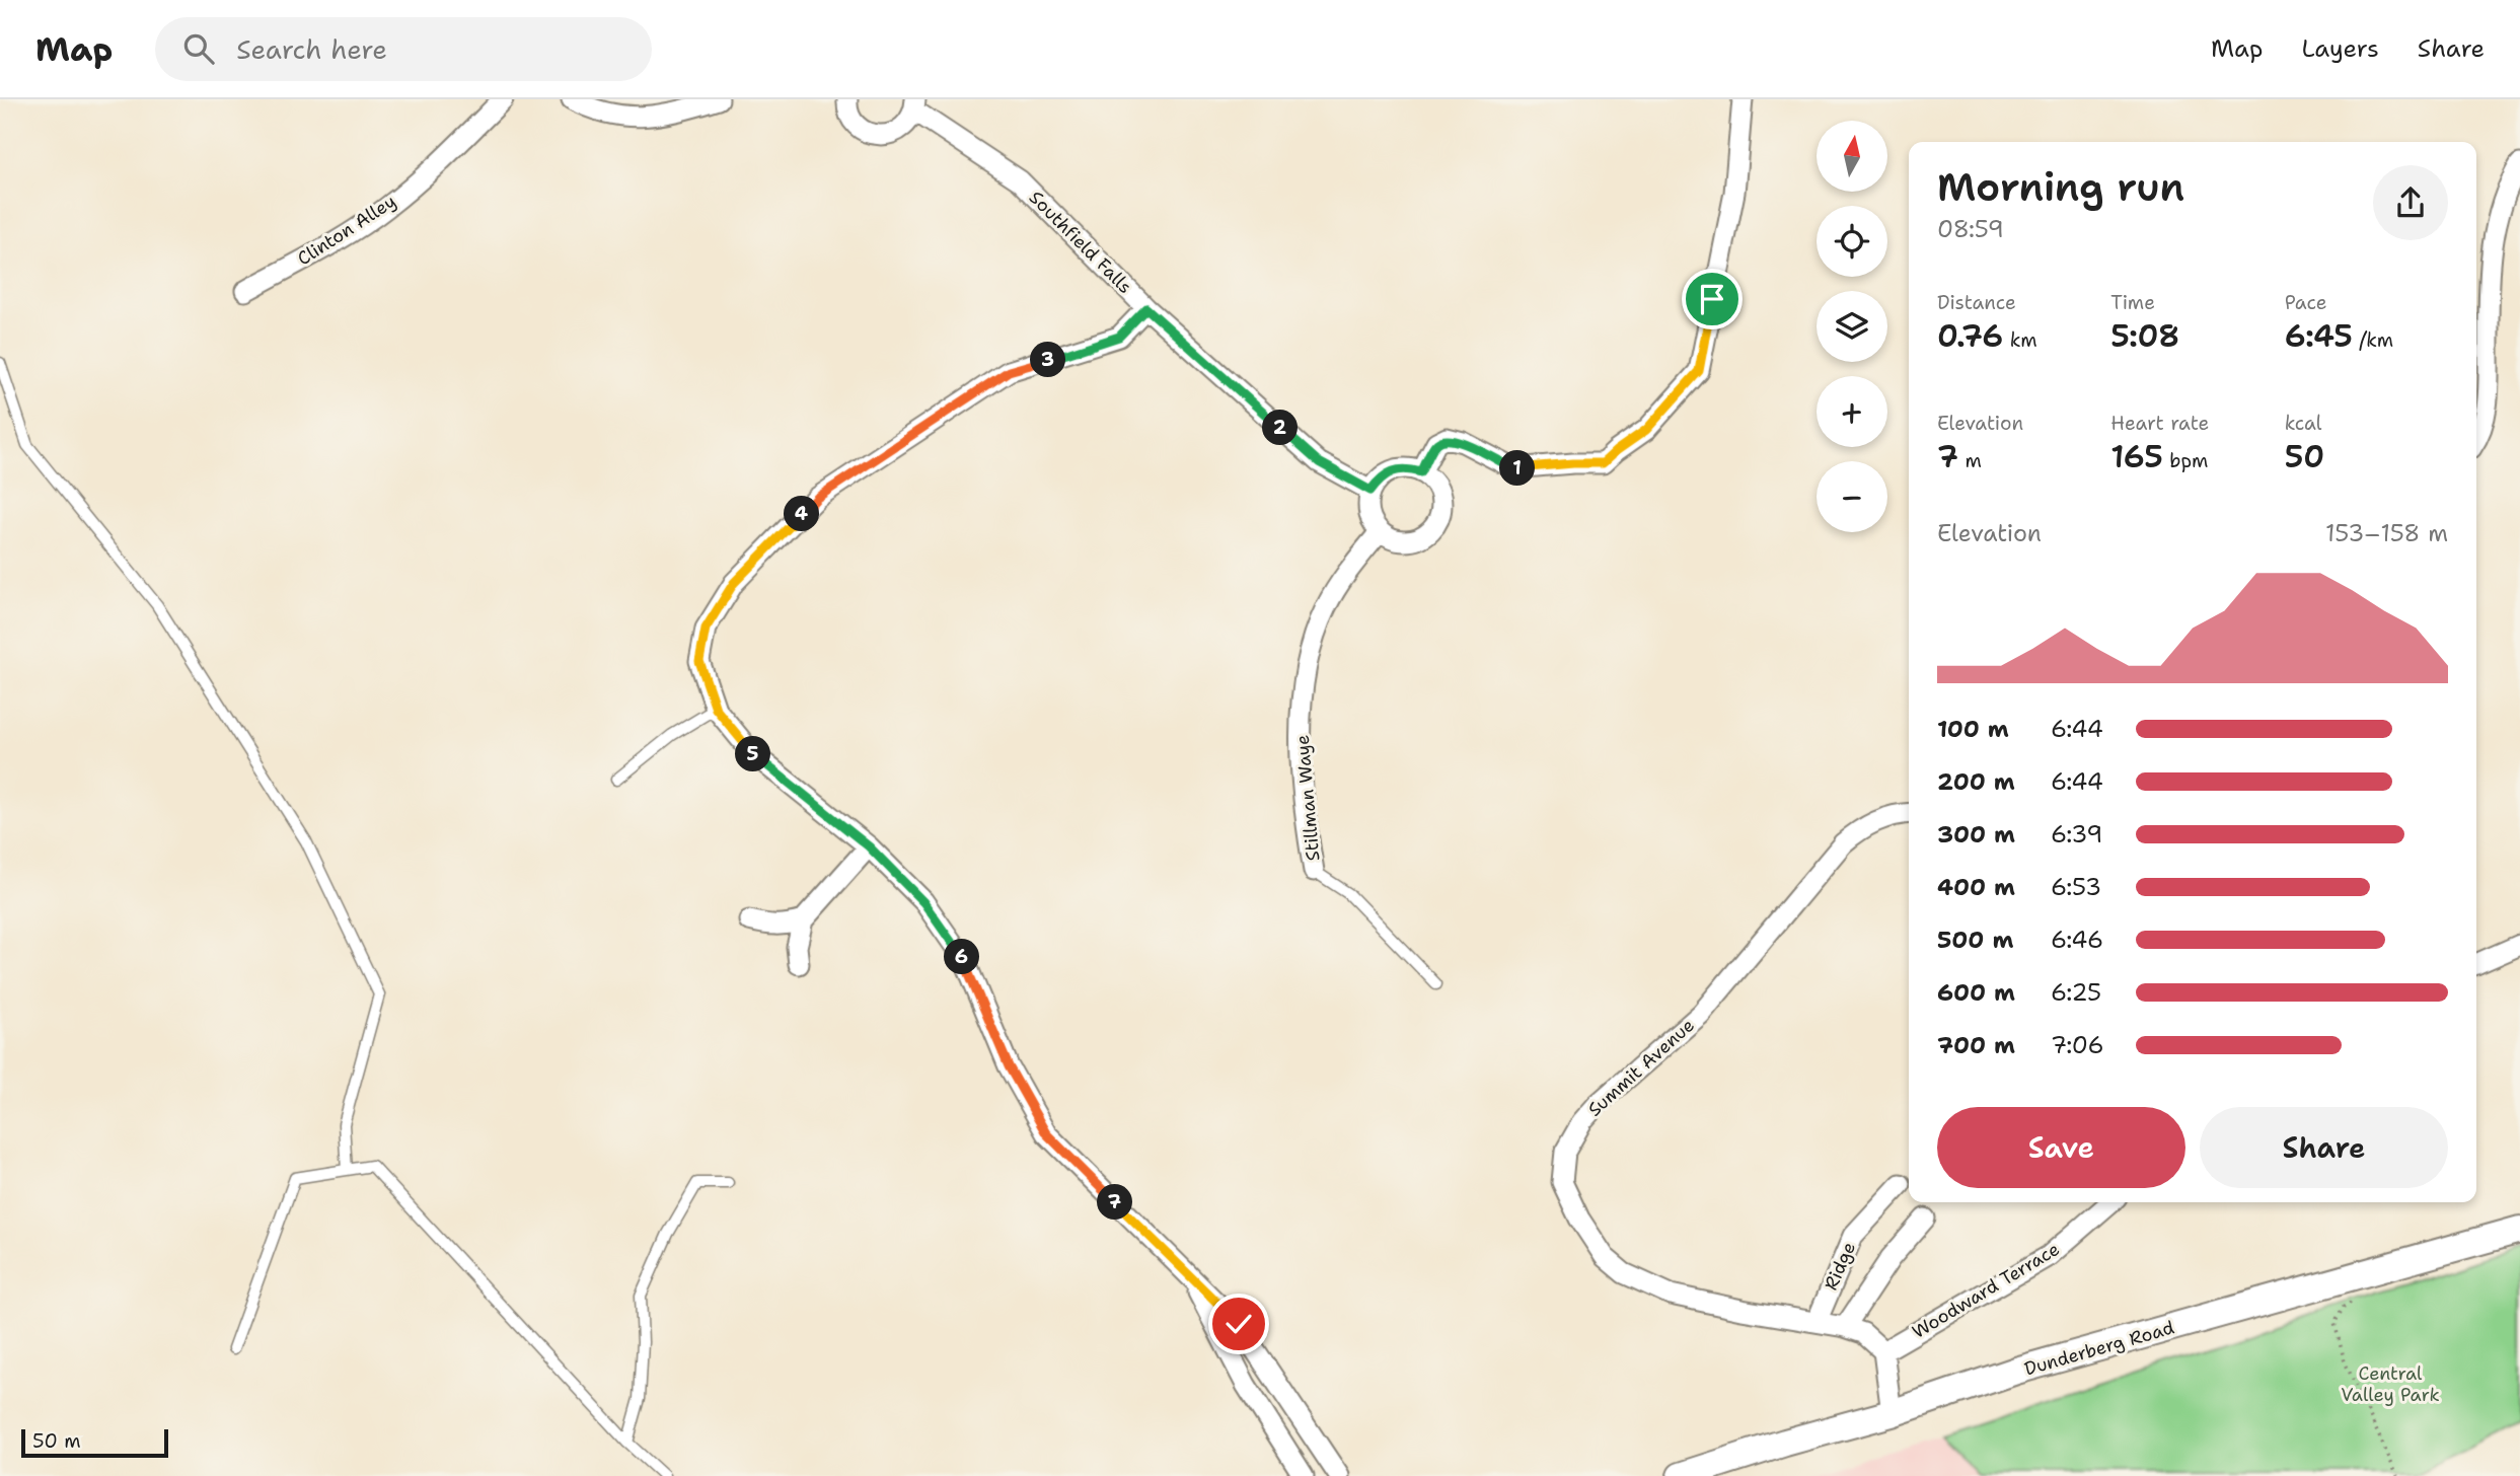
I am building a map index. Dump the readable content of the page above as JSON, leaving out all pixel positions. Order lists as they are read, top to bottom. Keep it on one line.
{"streets":{"street":["Clinton Alley","Southfield Falls","Stillman Waye","Summit Avenue","Ridge","Woodward Terrace","Dunderberg Road"]},"crossings":[["Southfield Falls","Stillman Waye"],["Summit Avenue","Ridge"],["Summit Avenue","Woodward Terrace"]],"parks":["Central Valley Park"],"scale_bar":"50 m","north":"top","page":{"header":"Map","search":"Search here","nav":["Map","Layers","Share"],"map_buttons":["+","−"],"heading":["Morning run","08:59"],"stats":[["Distance","0.76 km"],["Time","5:08"],["Pace","6:45 /km"],["Elevation","7 m"],["Heart rate","165 bpm"],["kcal","50"]],"pins":["3","2","1","4","5","6","7"],"chart":["Elevation","153–158 m"],"list":[{"name":"100 m","note":"6:44"},{"name":"200 m","note":"6:44"},{"name":"300 m","note":"6:39"},{"name":"400 m","note":"6:53"},{"name":"500 m","note":"6:46"},{"name":"600 m","note":"6:25"},{"name":"700 m","note":"7:06"}],"buttons":["Save","Share"],"scale":"50 m"}}
